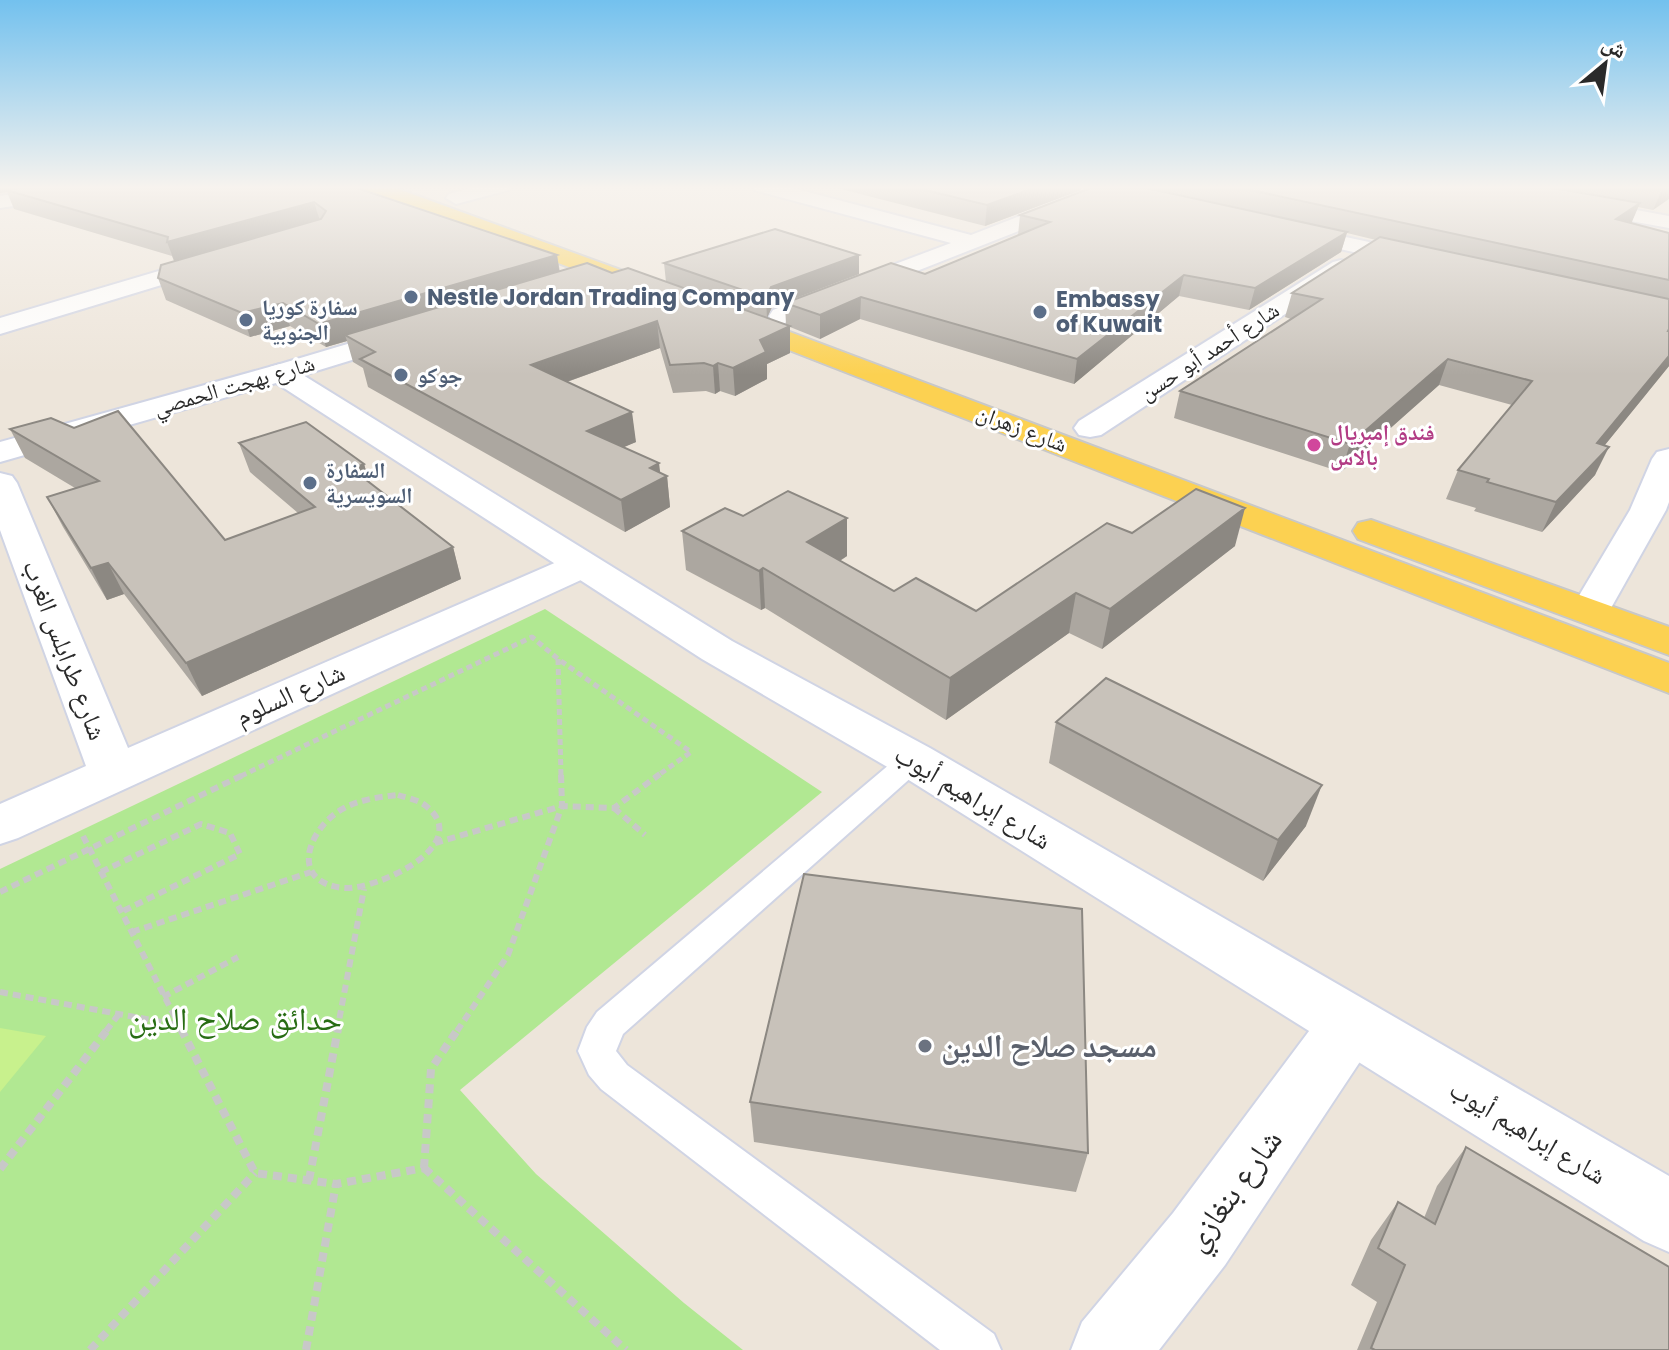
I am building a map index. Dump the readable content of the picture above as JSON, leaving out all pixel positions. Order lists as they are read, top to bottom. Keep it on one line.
{"streets":{"main road":["شارع زهران"],"street":["شارع أحمد أبو حسن","شارع بهجت الحمصي","شارع طرابلس الغرب","شارع السلوم","شارع إبراهيم أيوب","شارع بنغازي"]},"crossings":[["شارع أحمد أبو حسن","شارع زهران"],["شارع بهجت الحمصي","شارع إبراهيم أيوب"],["شارع طرابلس الغرب","شارع السلوم"],["شارع السلوم","شارع إبراهيم أيوب"],["شارع إبراهيم أيوب","شارع بنغازي"]],"parks":["حدائق صلاح الدين"],"places":["Nestle Jordan Trading Company","Embassy of Kuwait","سفارة كوريا الجنوبية","جوكو","فندق إمبريال بالاس","السفارة السويسرية","مسجد صلاح الدين"],"north":"top right"}
